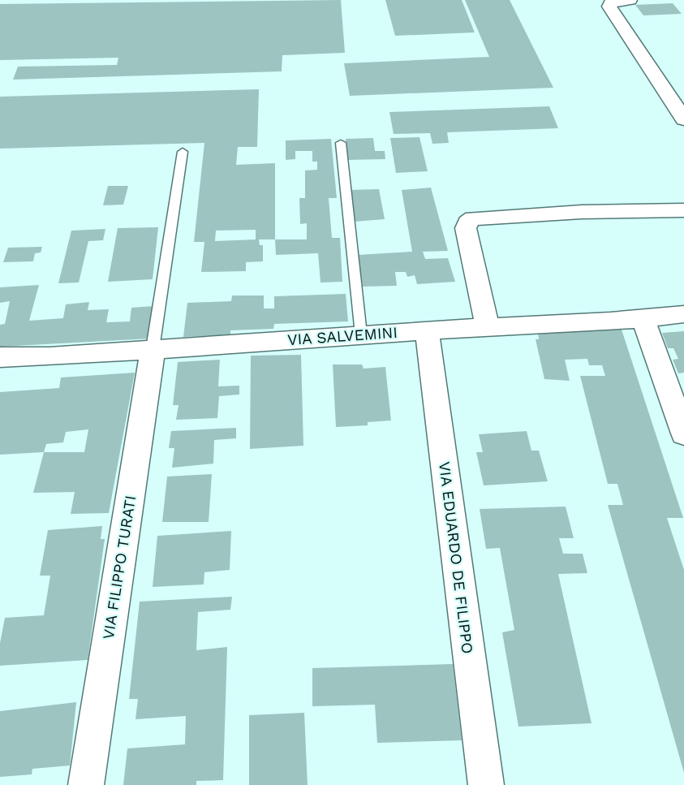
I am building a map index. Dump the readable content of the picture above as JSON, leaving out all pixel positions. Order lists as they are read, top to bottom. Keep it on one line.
{"streets":{"street":["VIA SALVEMINI","VIA EDUARDO DE FILIPPO","VIA FILIPPO TURATI"]},"crossings":[["VIA SALVEMINI","VIA EDUARDO DE FILIPPO"],["VIA SALVEMINI","VIA FILIPPO TURATI"]]}
